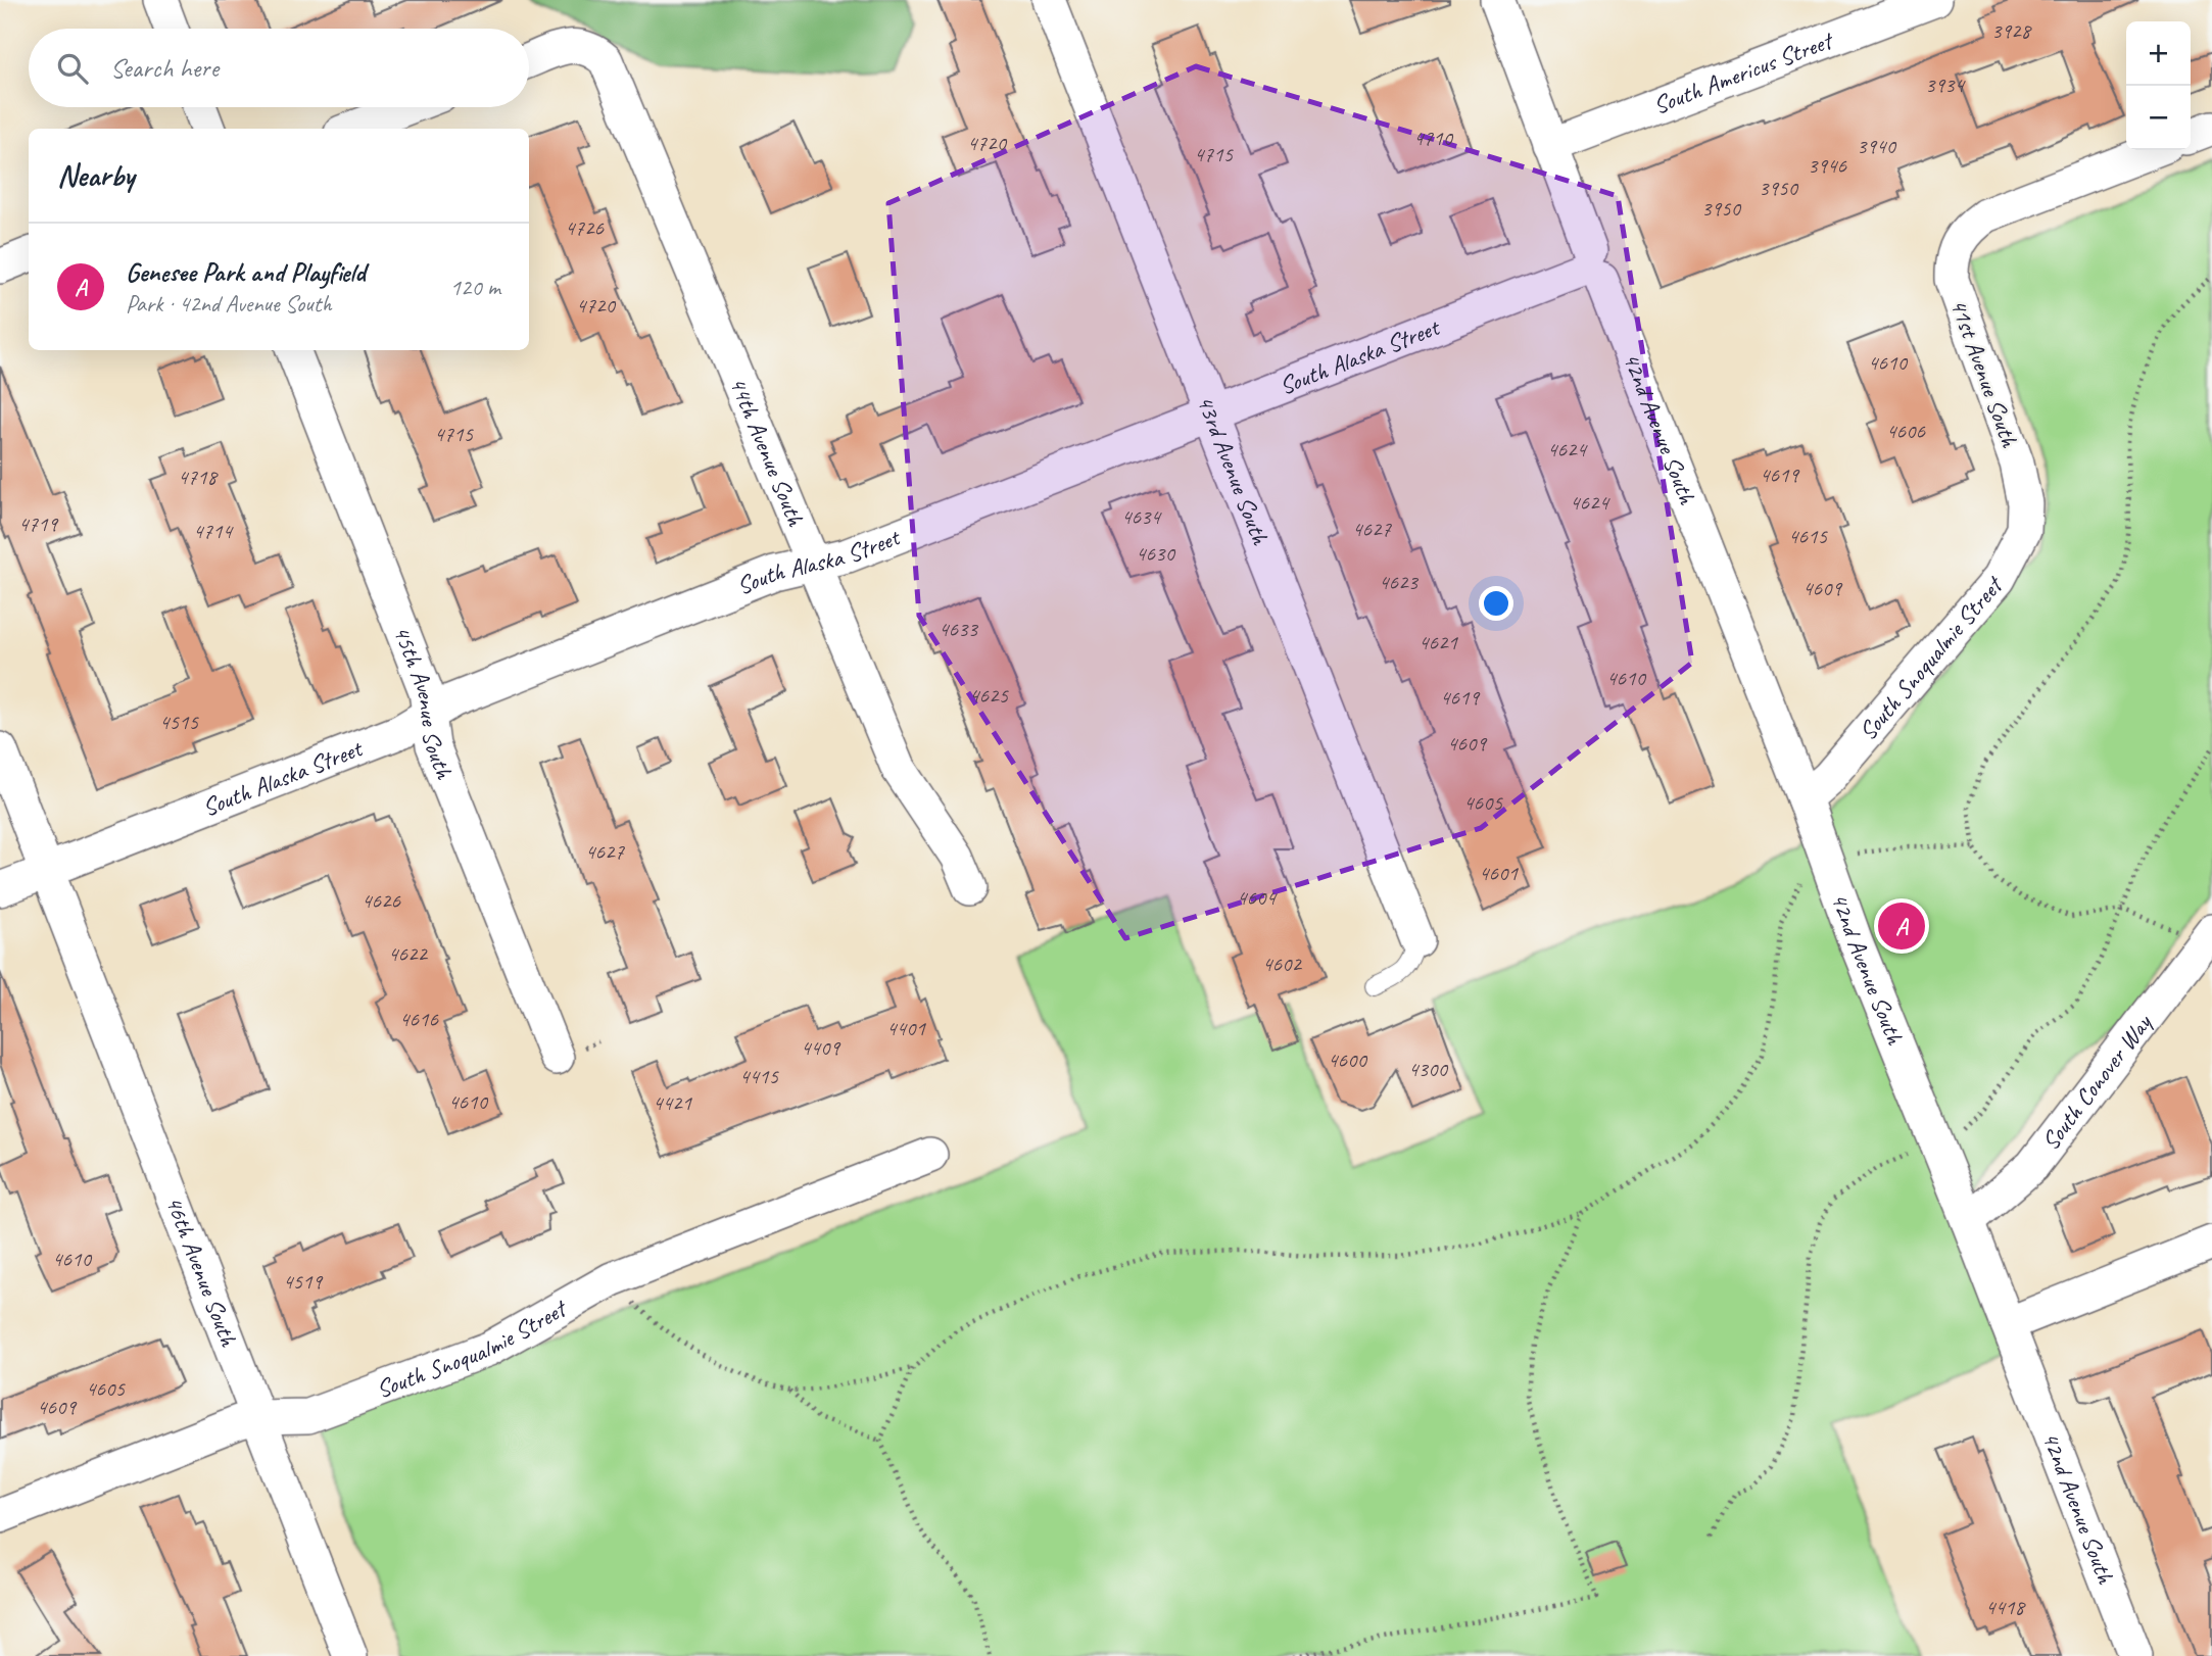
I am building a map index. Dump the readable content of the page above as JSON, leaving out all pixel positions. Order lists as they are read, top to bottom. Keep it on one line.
{"streets":{"street":["South Americus Street","South Alaska Street","41st Avenue South","42nd Avenue South","44th Avenue South","43rd Avenue South","South Snoqualmie Street","45th Avenue South","South Conover Way","46th Avenue South"]},"crossings":[["South Americus Street","42nd Avenue South"],["South Alaska Street","42nd Avenue South"],["South Alaska Street","44th Avenue South"],["South Alaska Street","43rd Avenue South"],["South Alaska Street","45th Avenue South"],["South Alaska Street","46th Avenue South"],["41st Avenue South","South Snoqualmie Street"],["42nd Avenue South","South Snoqualmie Street"],["42nd Avenue South","South Conover Way"],["South Snoqualmie Street","46th Avenue South"]],"house_numbers":["3928","3934","4710","4720","3940","4715","3946","3950","3950","4726","4720","4610","4606","4715","4624","4619","4718","4624","4634","4719","4627","4714","4615","4630","4623","4609","4633","4621","4610","4625","4619","4515","4609","4605","4627","4601","4604","4626","4622","4602","4616","4401","4409","4600","4300","4415","4610","4421","4610","4519","4605","4609","4418"],"page":{"map_buttons":["+","−"],"search":"Search here","heading":"Nearby","list":[{"mark":"A","name":"Genesee Park and Playfield","note":"Park · 42nd Avenue South","value":"120 m"}],"pins":"A"}}
